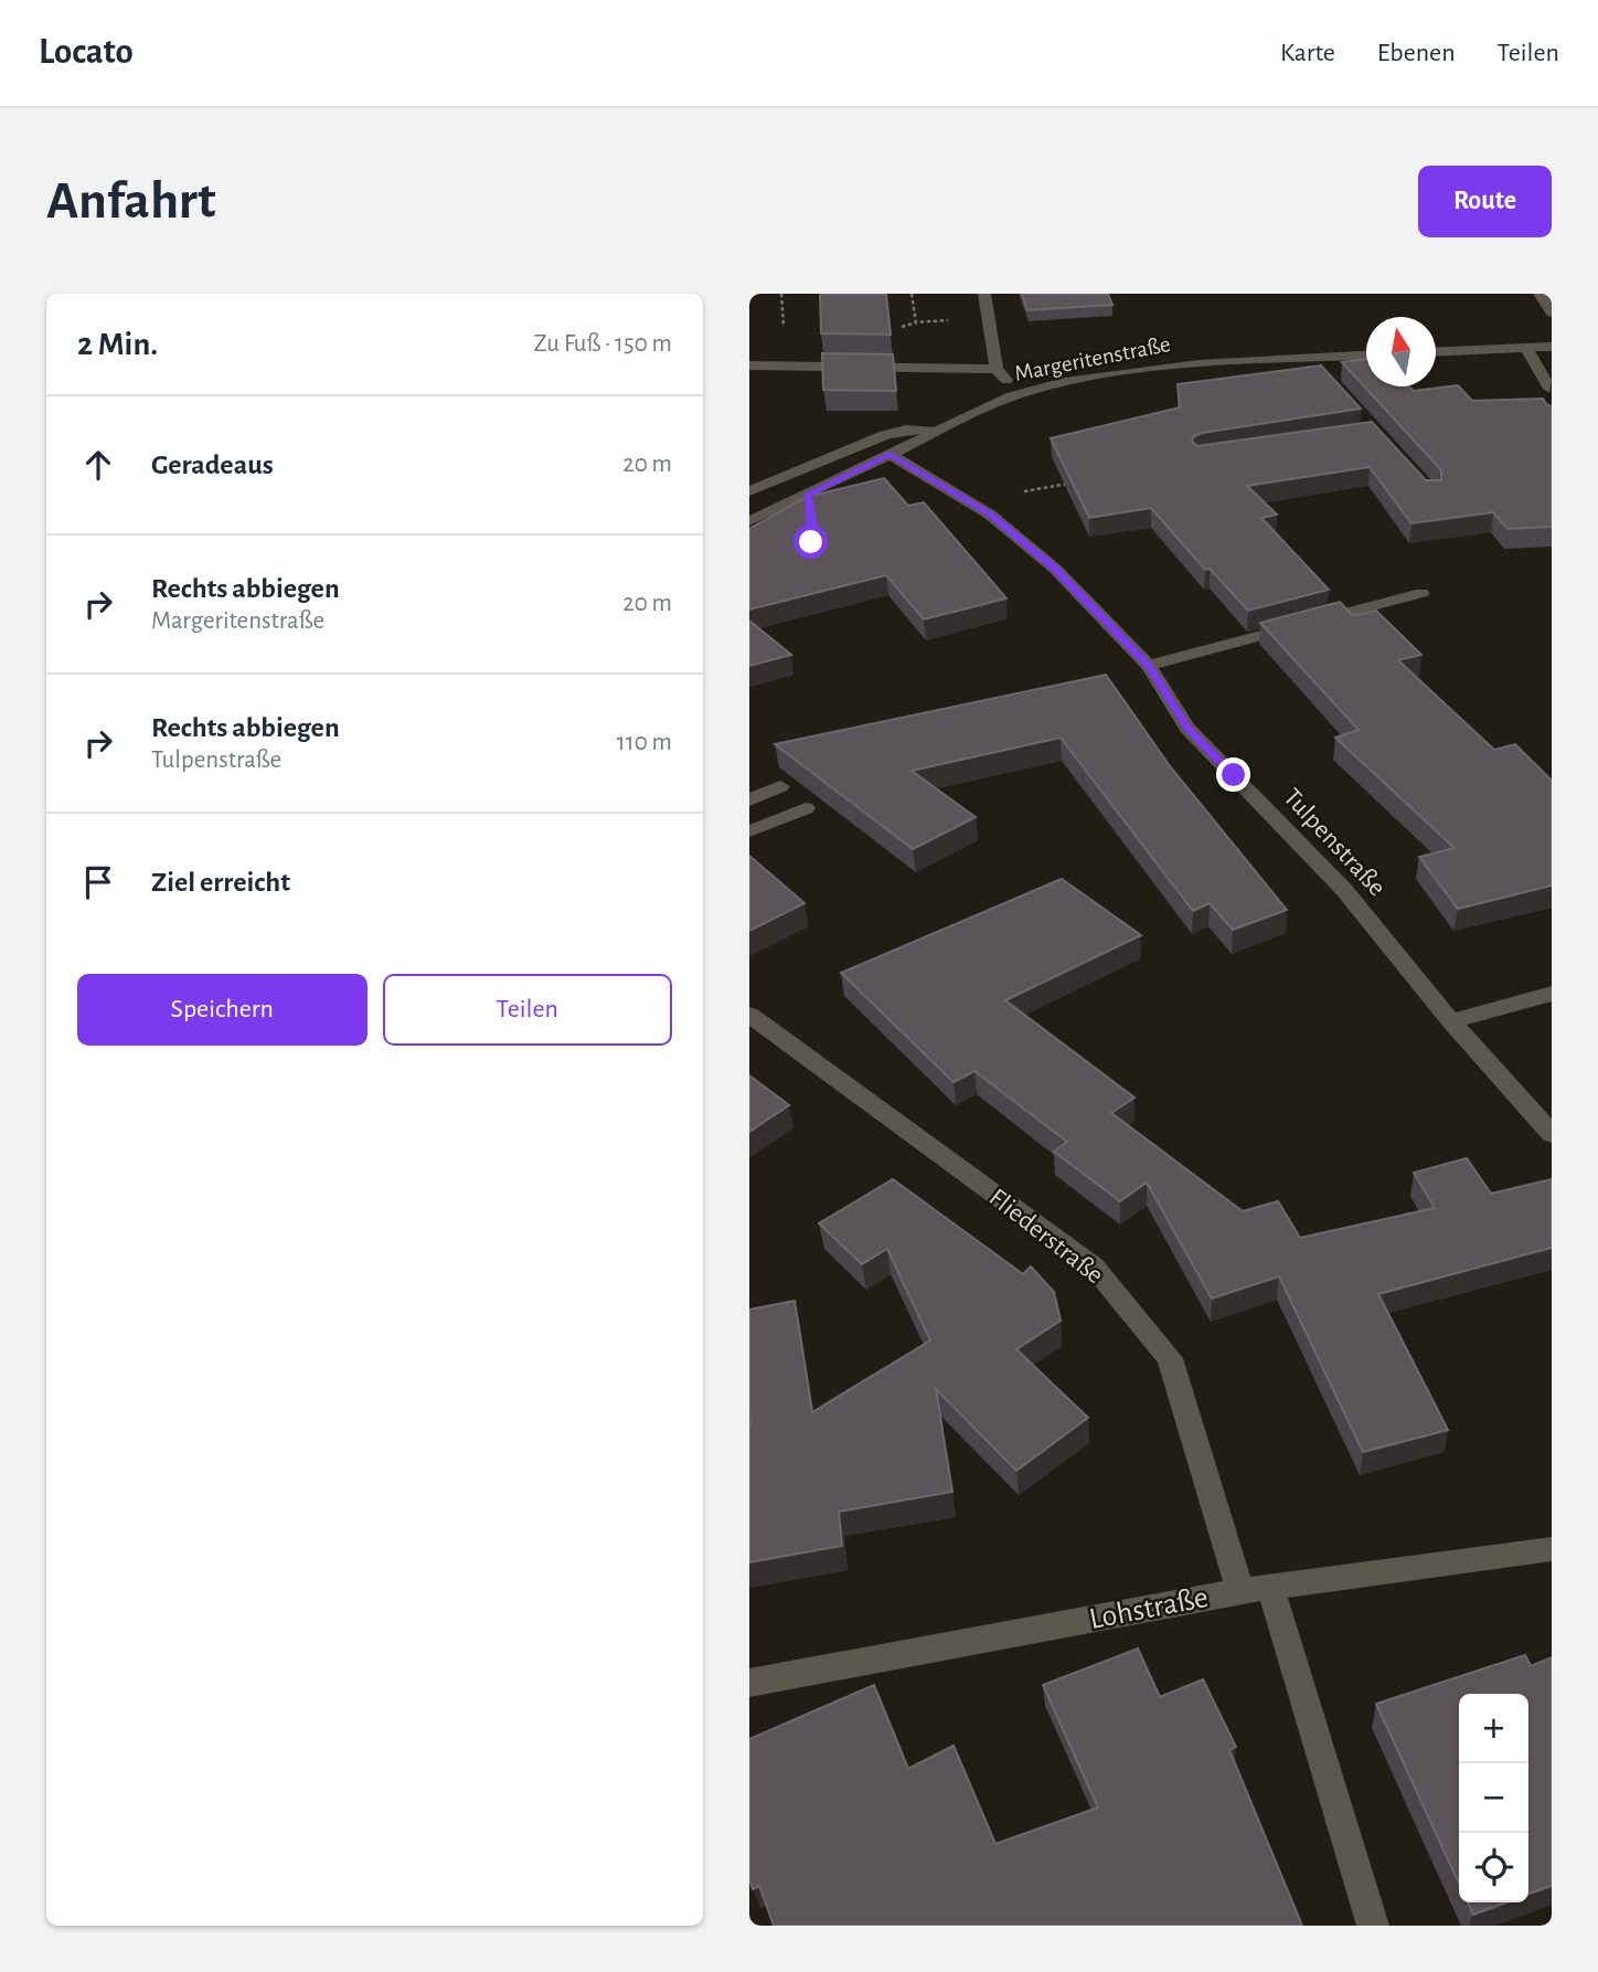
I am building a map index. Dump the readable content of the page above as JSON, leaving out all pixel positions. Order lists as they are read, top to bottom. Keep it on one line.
{"streets":{"street":["Margeritenstraße","Tulpenstraße","Fliederstraße","Lohstraße"]},"crossings":[["Margeritenstraße","Tulpenstraße"],["Fliederstraße","Lohstraße"]],"north":"top","page":{"header":"Locato","nav":["Karte","Ebenen","Teilen"],"buttons":["Route",["Speichern","Teilen"]],"title":"Anfahrt","heading":["2 Min.","Zu Fuß · 150 m"],"list":[["Geradeaus","20 m"],["Rechts abbiegen","Margeritenstraße","20 m"],["Rechts abbiegen","Tulpenstraße","110 m"],"Ziel erreicht"],"map_buttons":["+","−"]}}
